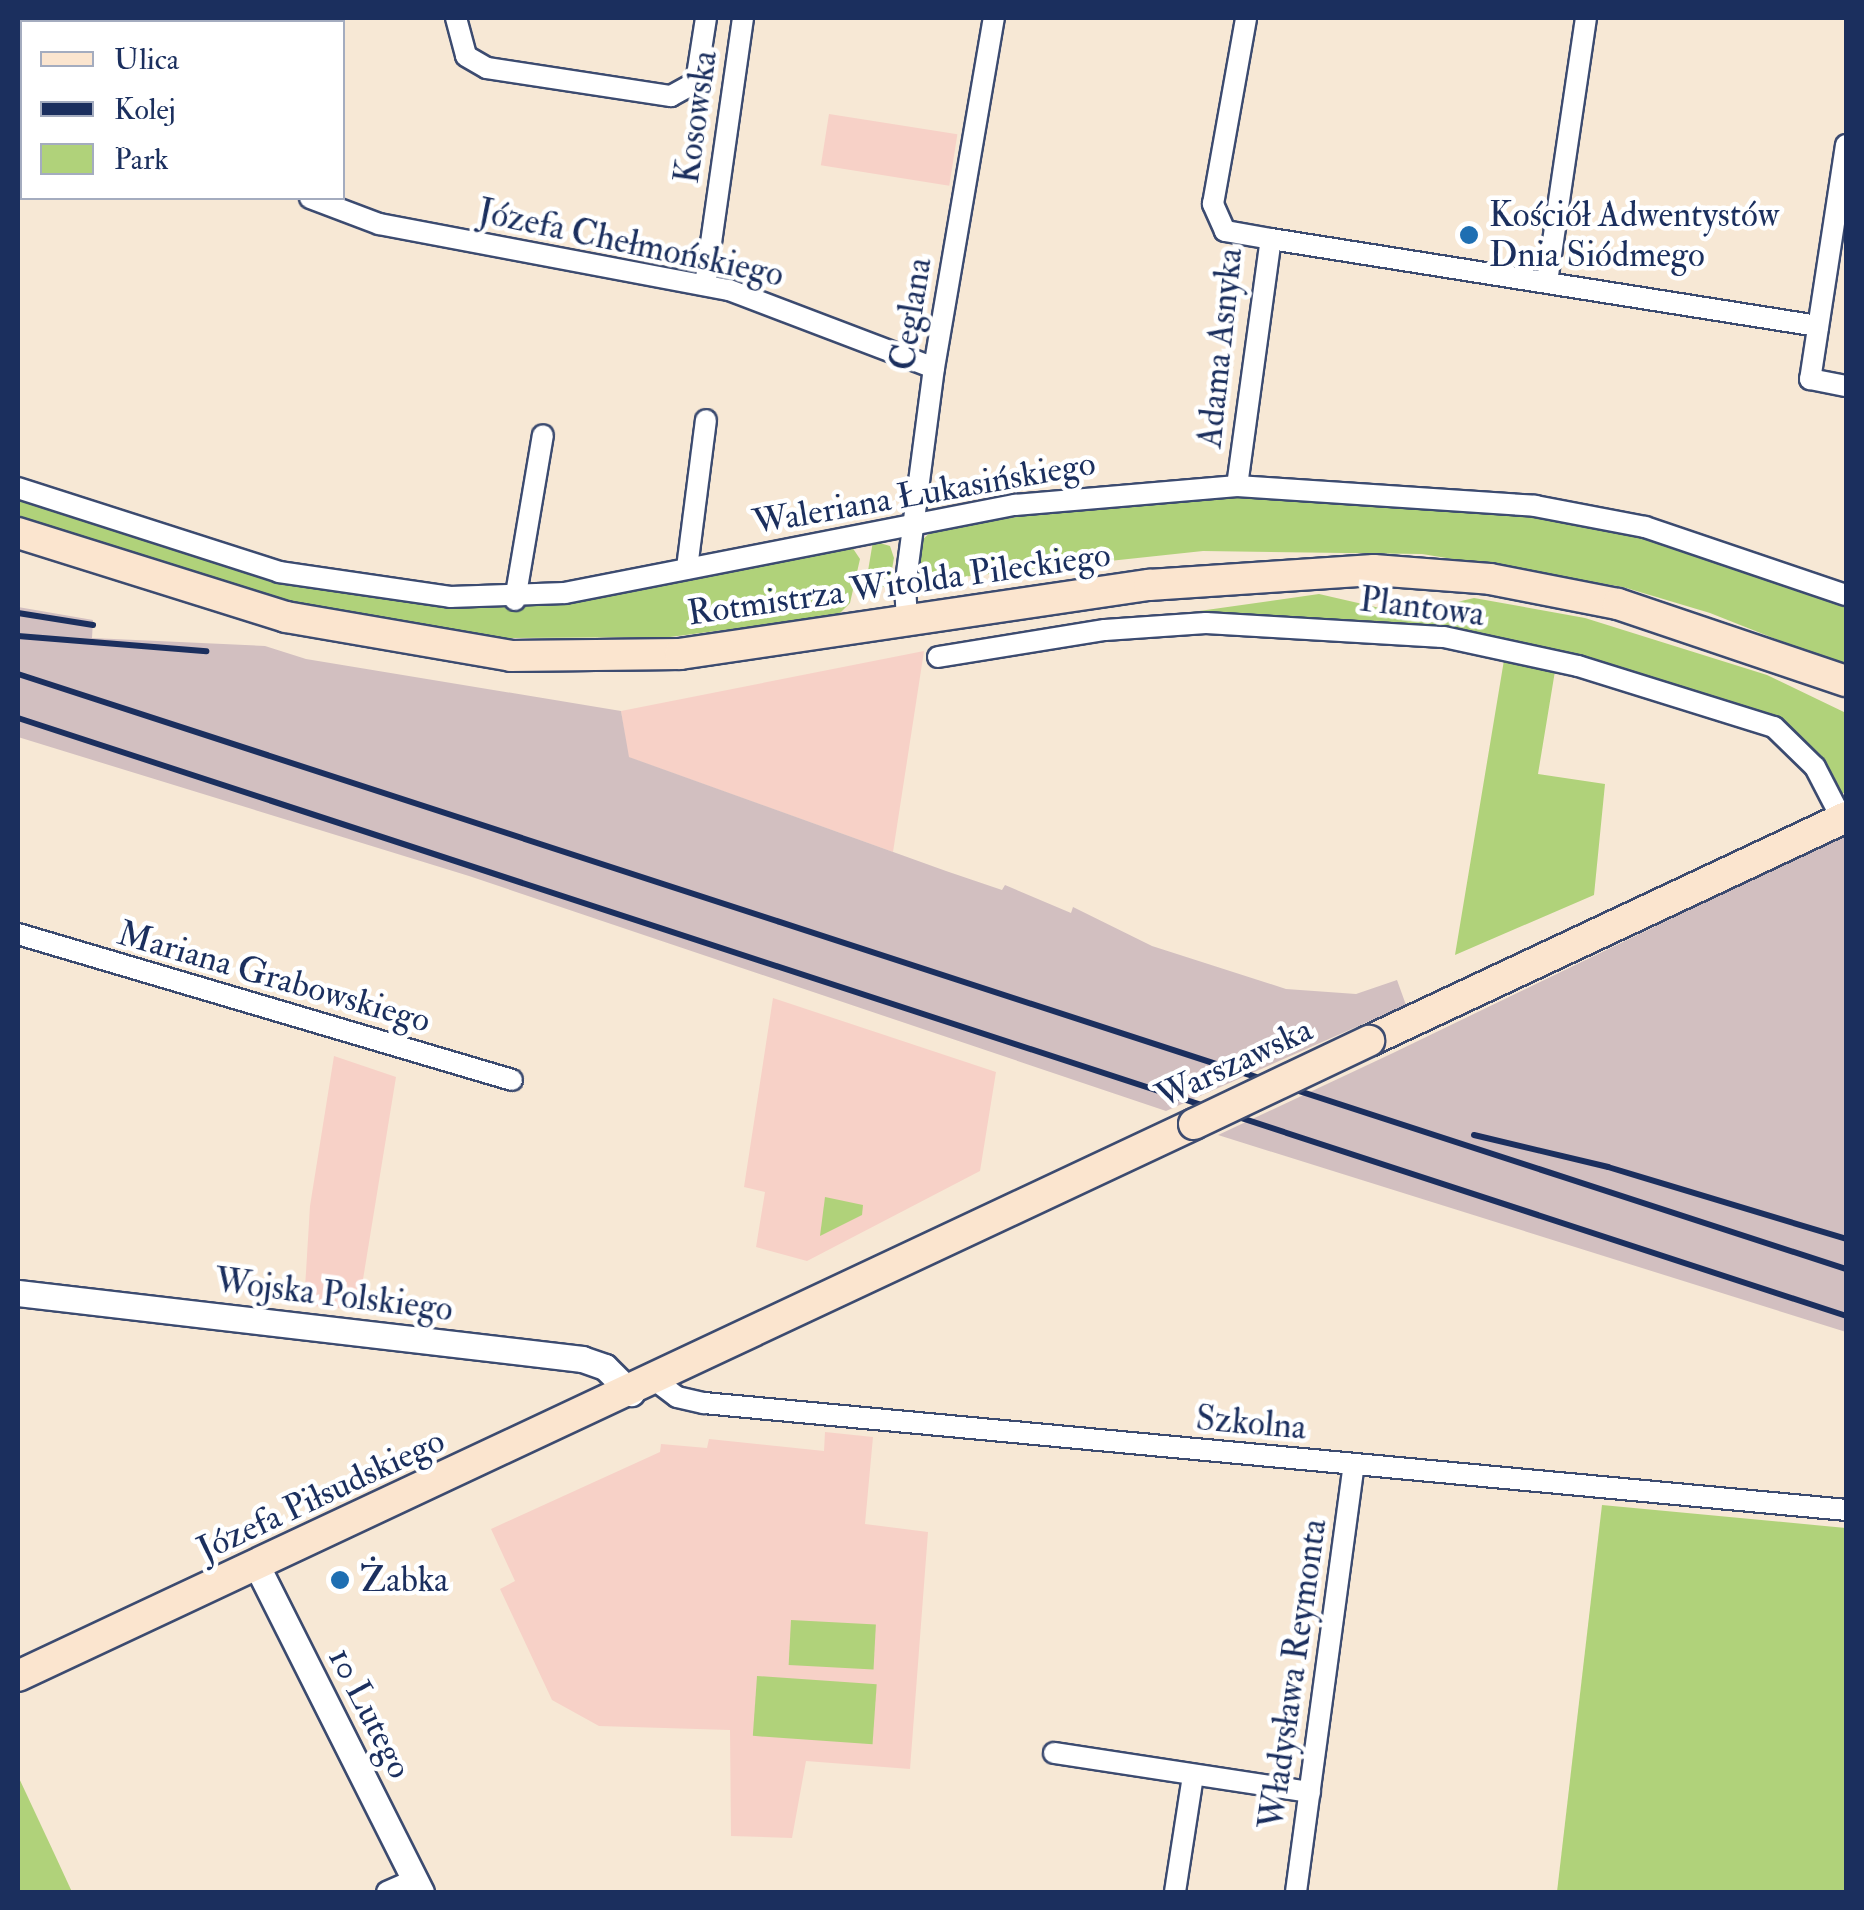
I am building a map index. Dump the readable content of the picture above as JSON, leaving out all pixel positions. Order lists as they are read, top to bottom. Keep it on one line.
{"streets":{"main road":["Rotmistrza Witolda Pileckiego","Warszawska","Józefa Piłsudskiego"],"street":["Kosowska","Józefa Chełmońskiego","Ceglana","Adama Asnyka","Waleriana Łukasińskiego","Plantowa","Mariana Grabowskiego","Wojska Polskiego","Szkolna","Władysława Reymonta","10 Lutego"]},"crossings":[["Kosowska","Józefa Chełmońskiego"],["Józefa Chełmońskiego","Ceglana"],["Ceglana","Waleriana Łukasińskiego"],["Ceglana","Rotmistrza Witolda Pileckiego"],["Adama Asnyka","Waleriana Łukasińskiego"],["Plantowa","Warszawska"],["Warszawska","Wojska Polskiego"],["Warszawska","Szkolna"],["Warszawska","Józefa Piłsudskiego"],["Wojska Polskiego","Szkolna"],["Wojska Polskiego","Józefa Piłsudskiego"],["Szkolna","Józefa Piłsudskiego"],["Szkolna","Władysława Reymonta"],["Józefa Piłsudskiego","10 Lutego"]],"places":["Kościół Adwentystów Dnia Siódmego","Żabka"],"legend":["Ulica","Kolej","Park"]}
